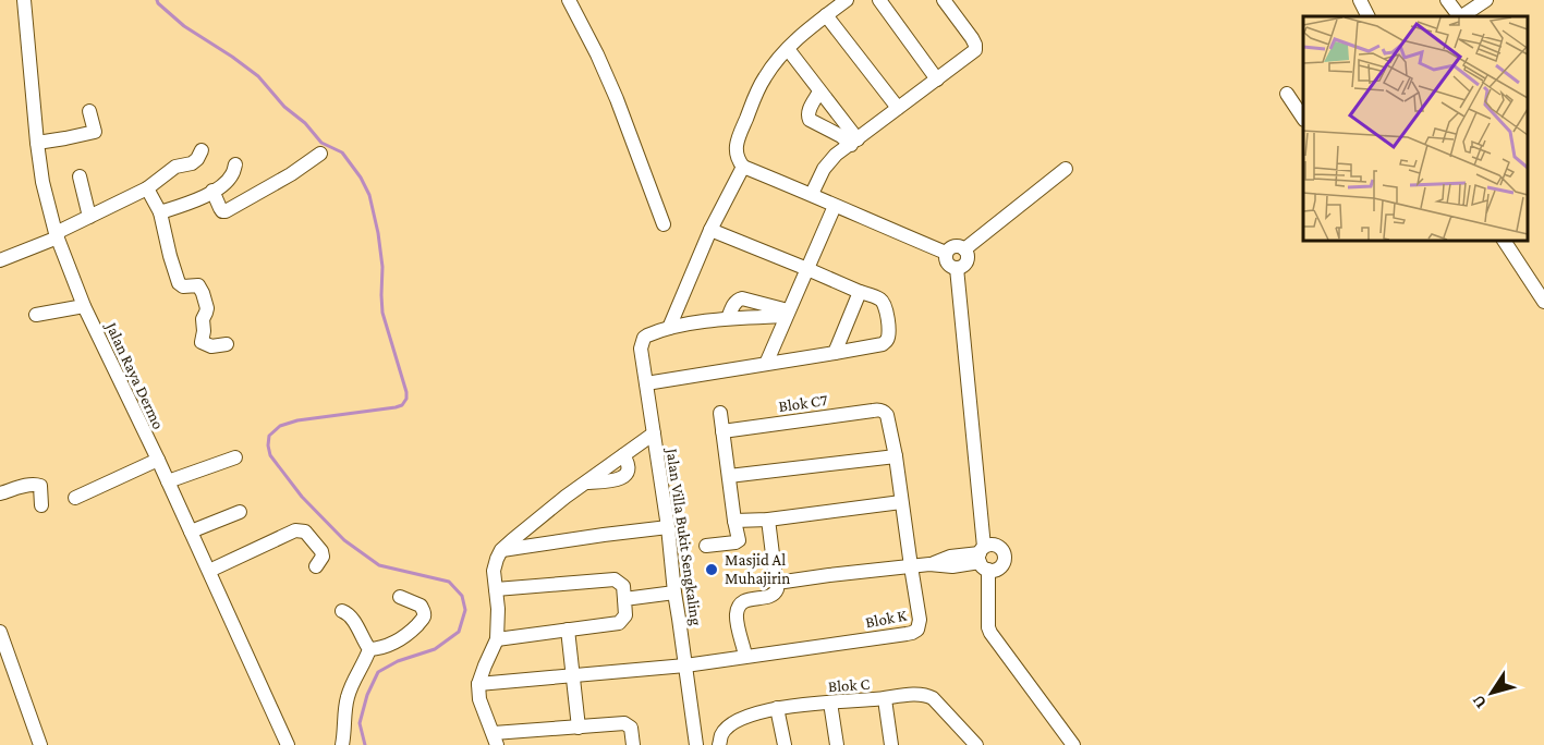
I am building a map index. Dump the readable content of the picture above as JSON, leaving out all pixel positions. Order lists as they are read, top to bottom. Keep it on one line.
{"streets":{"street":["Jalan Raya Dermo","Blok C7","Jalan Villa Bukit Sengkaling","Blok K","Blok C"]},"crossings":[["Blok C7","Blok K"],["Jalan Villa Bukit Sengkaling","Blok K"]],"places":["Masjid Al Muhajirin"],"north":"bottom left"}
